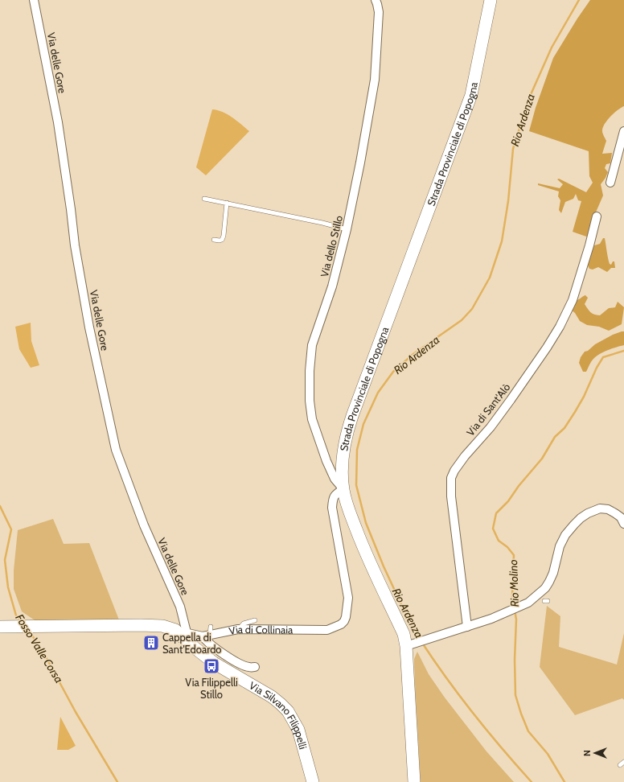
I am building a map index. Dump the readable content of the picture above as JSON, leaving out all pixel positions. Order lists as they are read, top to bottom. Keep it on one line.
{"streets":{"main road":["Strada Provinciale di Popogna","Via di Collinaia","Via Silvano Filippelli"],"street":["Via delle Gore","Via dello Stillo","Via di Sant'Alò"]},"crossings":[["Via delle Gore","Via di Collinaia"],["Via delle Gore","Via Silvano Filippelli"],["Strada Provinciale di Popogna","Via dello Stillo"],["Strada Provinciale di Popogna","Via di Collinaia"],["Via dello Stillo","Via di Collinaia"],["Via di Collinaia","Via Silvano Filippelli"]],"water":["Rio Ardenza","Rio Molino","Fosso Valle Corsa"],"places":{"building":["Cappella di Sant'Edoardo"],"bus stop":["Via Filippelli Stillo"]},"north":"left"}
